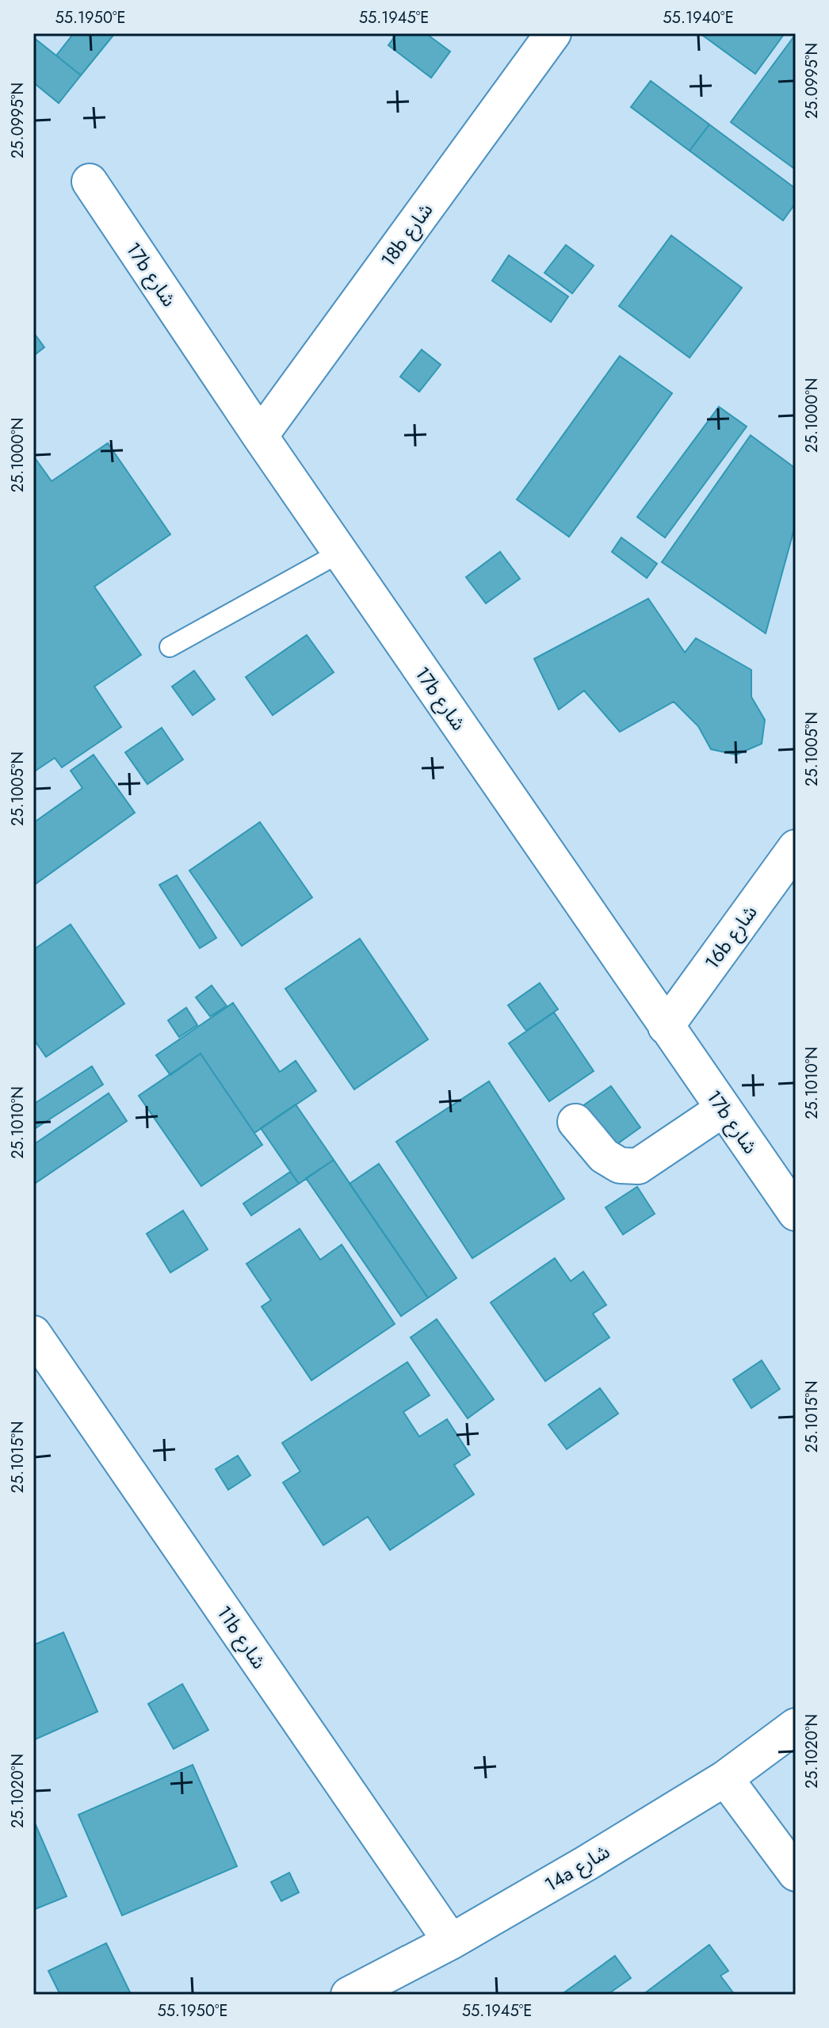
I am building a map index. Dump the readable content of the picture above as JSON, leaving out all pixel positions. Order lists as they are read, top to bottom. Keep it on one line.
{"streets":{"street":["18b شارع","17b شارع","16b شارع","11b شارع","14a شارع"]},"crossings":[["18b شارع","17b شارع"],["17b شارع","16b شارع"],["11b شارع","14a شارع"]],"coordinates":["55.1950°E","55.1945°E","55.1940°E","25.0995°N","25.1000°N","25.1005°N","25.1010°N","25.1015°N","25.1020°N"]}
